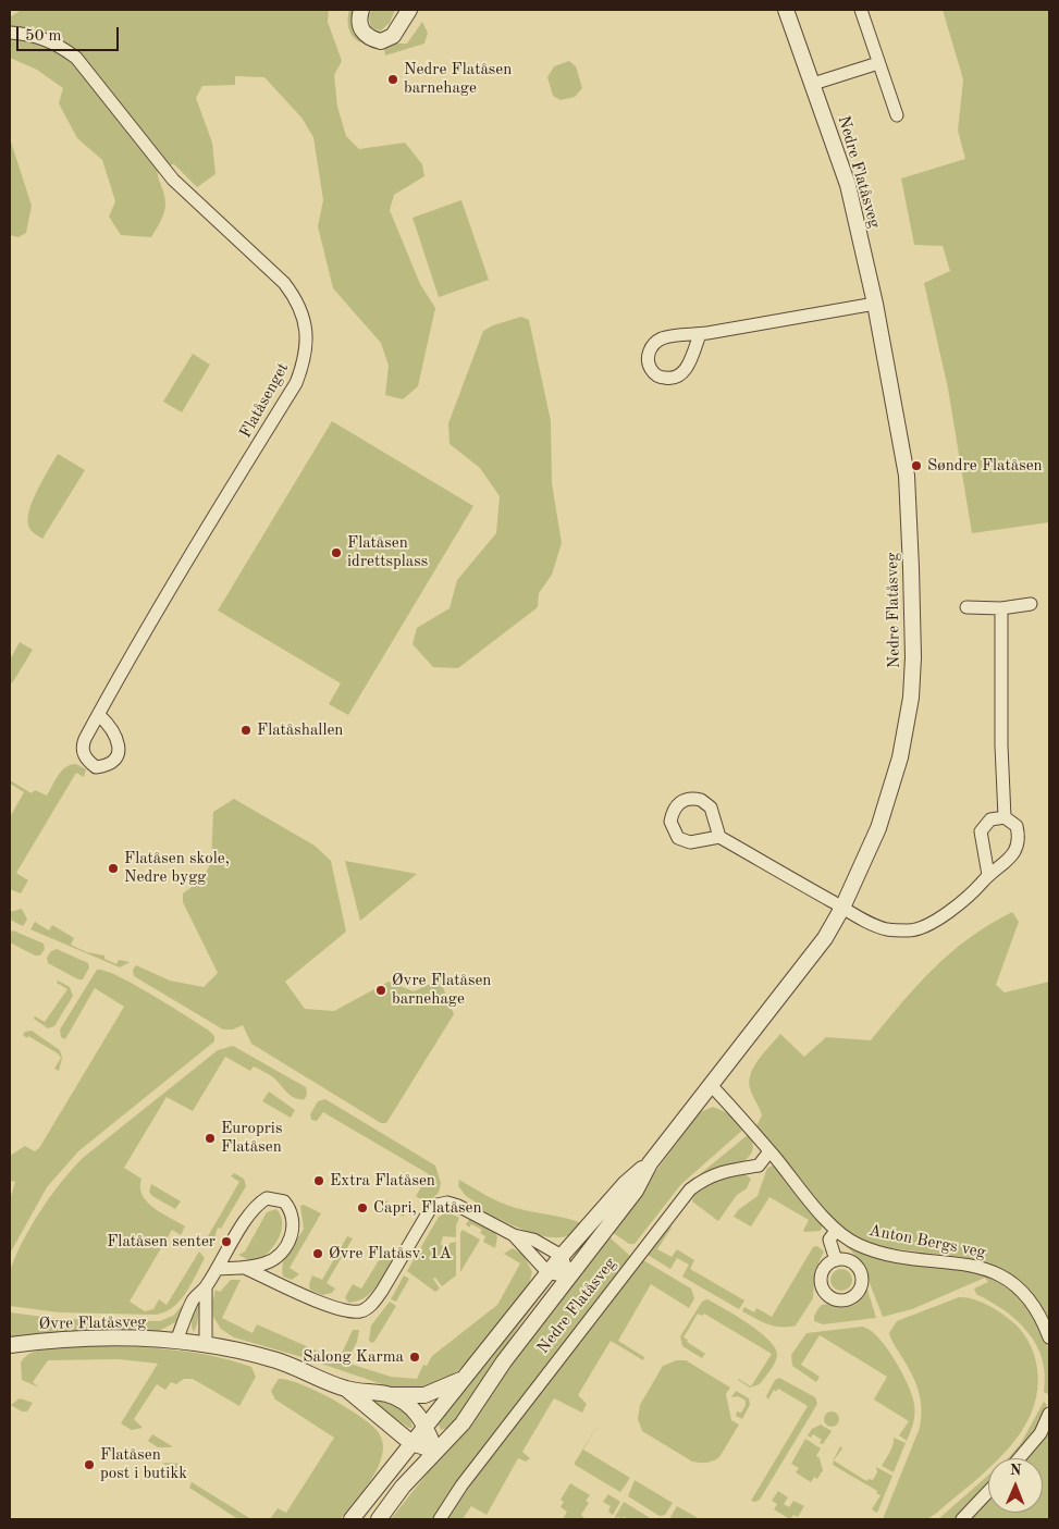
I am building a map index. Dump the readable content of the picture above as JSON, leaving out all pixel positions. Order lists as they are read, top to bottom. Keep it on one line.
{"streets":{"street":["Nedre Flatåsveg","Flatåsenget","Anton Bergs veg","Øvre Flatåsveg"]},"crossings":[["Nedre Flatåsveg","Øvre Flatåsveg"]],"places":["Nedre Flatåsen barnehage","Søndre Flatåsen","Flatåsen idrettsplass","Flatåshallen","Flatåsen skole, Nedre bygg","Øvre Flatåsen barnehage","Europris Flatåsen","Extra Flatåsen","Capri, Flatåsen","Flatåsen senter","Øvre Flatåsv. 1A","Salong Karma","Flatåsen post i butikk"],"scale_bar":"50 m","north":"top"}
